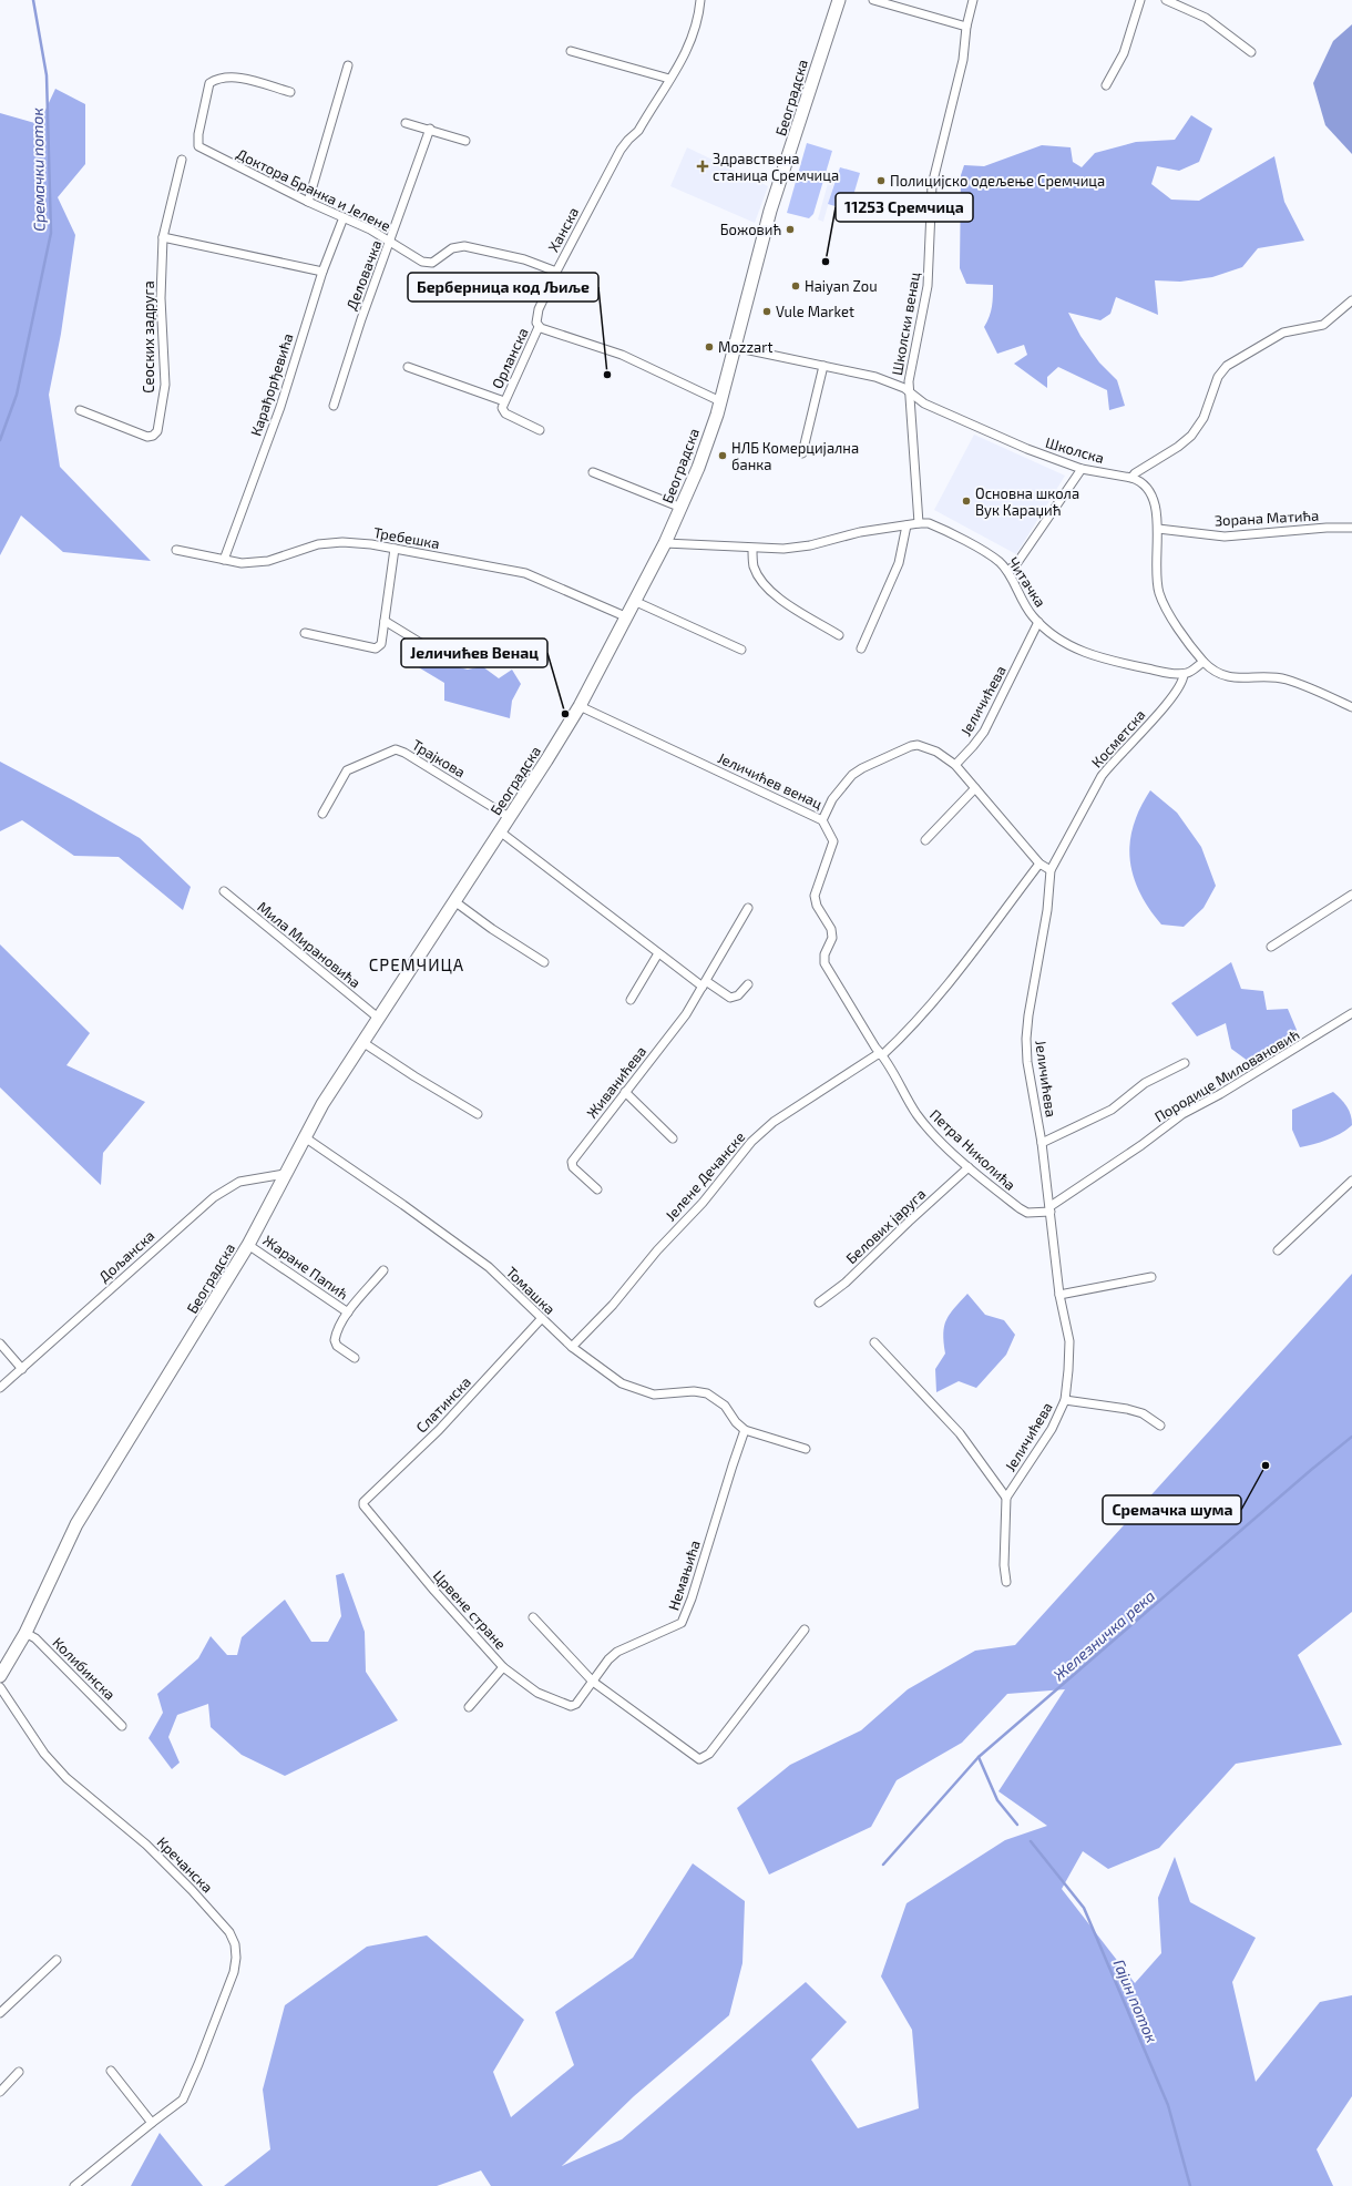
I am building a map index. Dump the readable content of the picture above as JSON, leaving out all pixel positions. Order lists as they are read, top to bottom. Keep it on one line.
{"streets":{"main road":["Београдска"],"street":["Доктора Бранка и Јелене","Ханска","Деловачка","Школски венац","Сеоских задруга","Орланска","Карађорђевића","Школска","Зорана Матића","Требешка","Читачка","Јеличићева","Косметска","Трајкова","Јеличићев венац","Мила Мирановића","Породице Миловановић","Живанићева","Петра Николића","Јелене Дечанске","Белових јаруга","Дољанска","Жаране Папић","Томашка","Слатинска","Немањића","Црвене стране","Колибинска","Кречанска"]},"crossings":[["Београдска","Школска"],["Београдска","Требешка"],["Београдска","Читачка"],["Београдска","Трајкова"],["Београдска","Јеличићев венац"],["Београдска","Мила Мирановића"],["Београдска","Дољанска"],["Београдска","Жаране Папић"],["Београдска","Томашка"],["Београдска","Колибинска"],["Доктора Бранка и Јелене","Ханска"],["Доктора Бранка и Јелене","Деловачка"],["Доктора Бранка и Јелене","Карађорђевића"],["Ханска","Орланска"],["Школски венац","Школска"],["Школски венац","Читачка"],["Карађорђевића","Требешка"],["Читачка","Јеличићева"],["Читачка","Косметска"],["Јеличићева","Косметска"],["Јеличићева","Породице Миловановић"],["Јеличићева","Петра Николића"],["Јеличићев венац","Петра Николића"],["Јеличићев венац","Јелене Дечанске"],["Породице Миловановић","Петра Николића"],["Петра Николића","Јелене Дечанске"],["Петра Николића","Белових јаруга"],["Јелене Дечанске","Томашка"],["Томашка","Слатинска"],["Томашка","Немањића"],["Слатинска","Црвене стране"],["Немањића","Црвене стране"]],"districts":["СРЕМЧИЦА"],"water":["Сремачки поток","Железничка река","Гајин поток"],"places":{"health":["Здравствена станица Сремчица"],"other":["Полицијско одељење Сремчица","Божовић","11253 Сремчица","Haiyan Zou","Vule Market","Mozzart","Берберница код Љиље","НЛБ Комерцијална банка","Основна школа Вук Караџић","Јеличићев Венац","Сремачка шума"]}}
